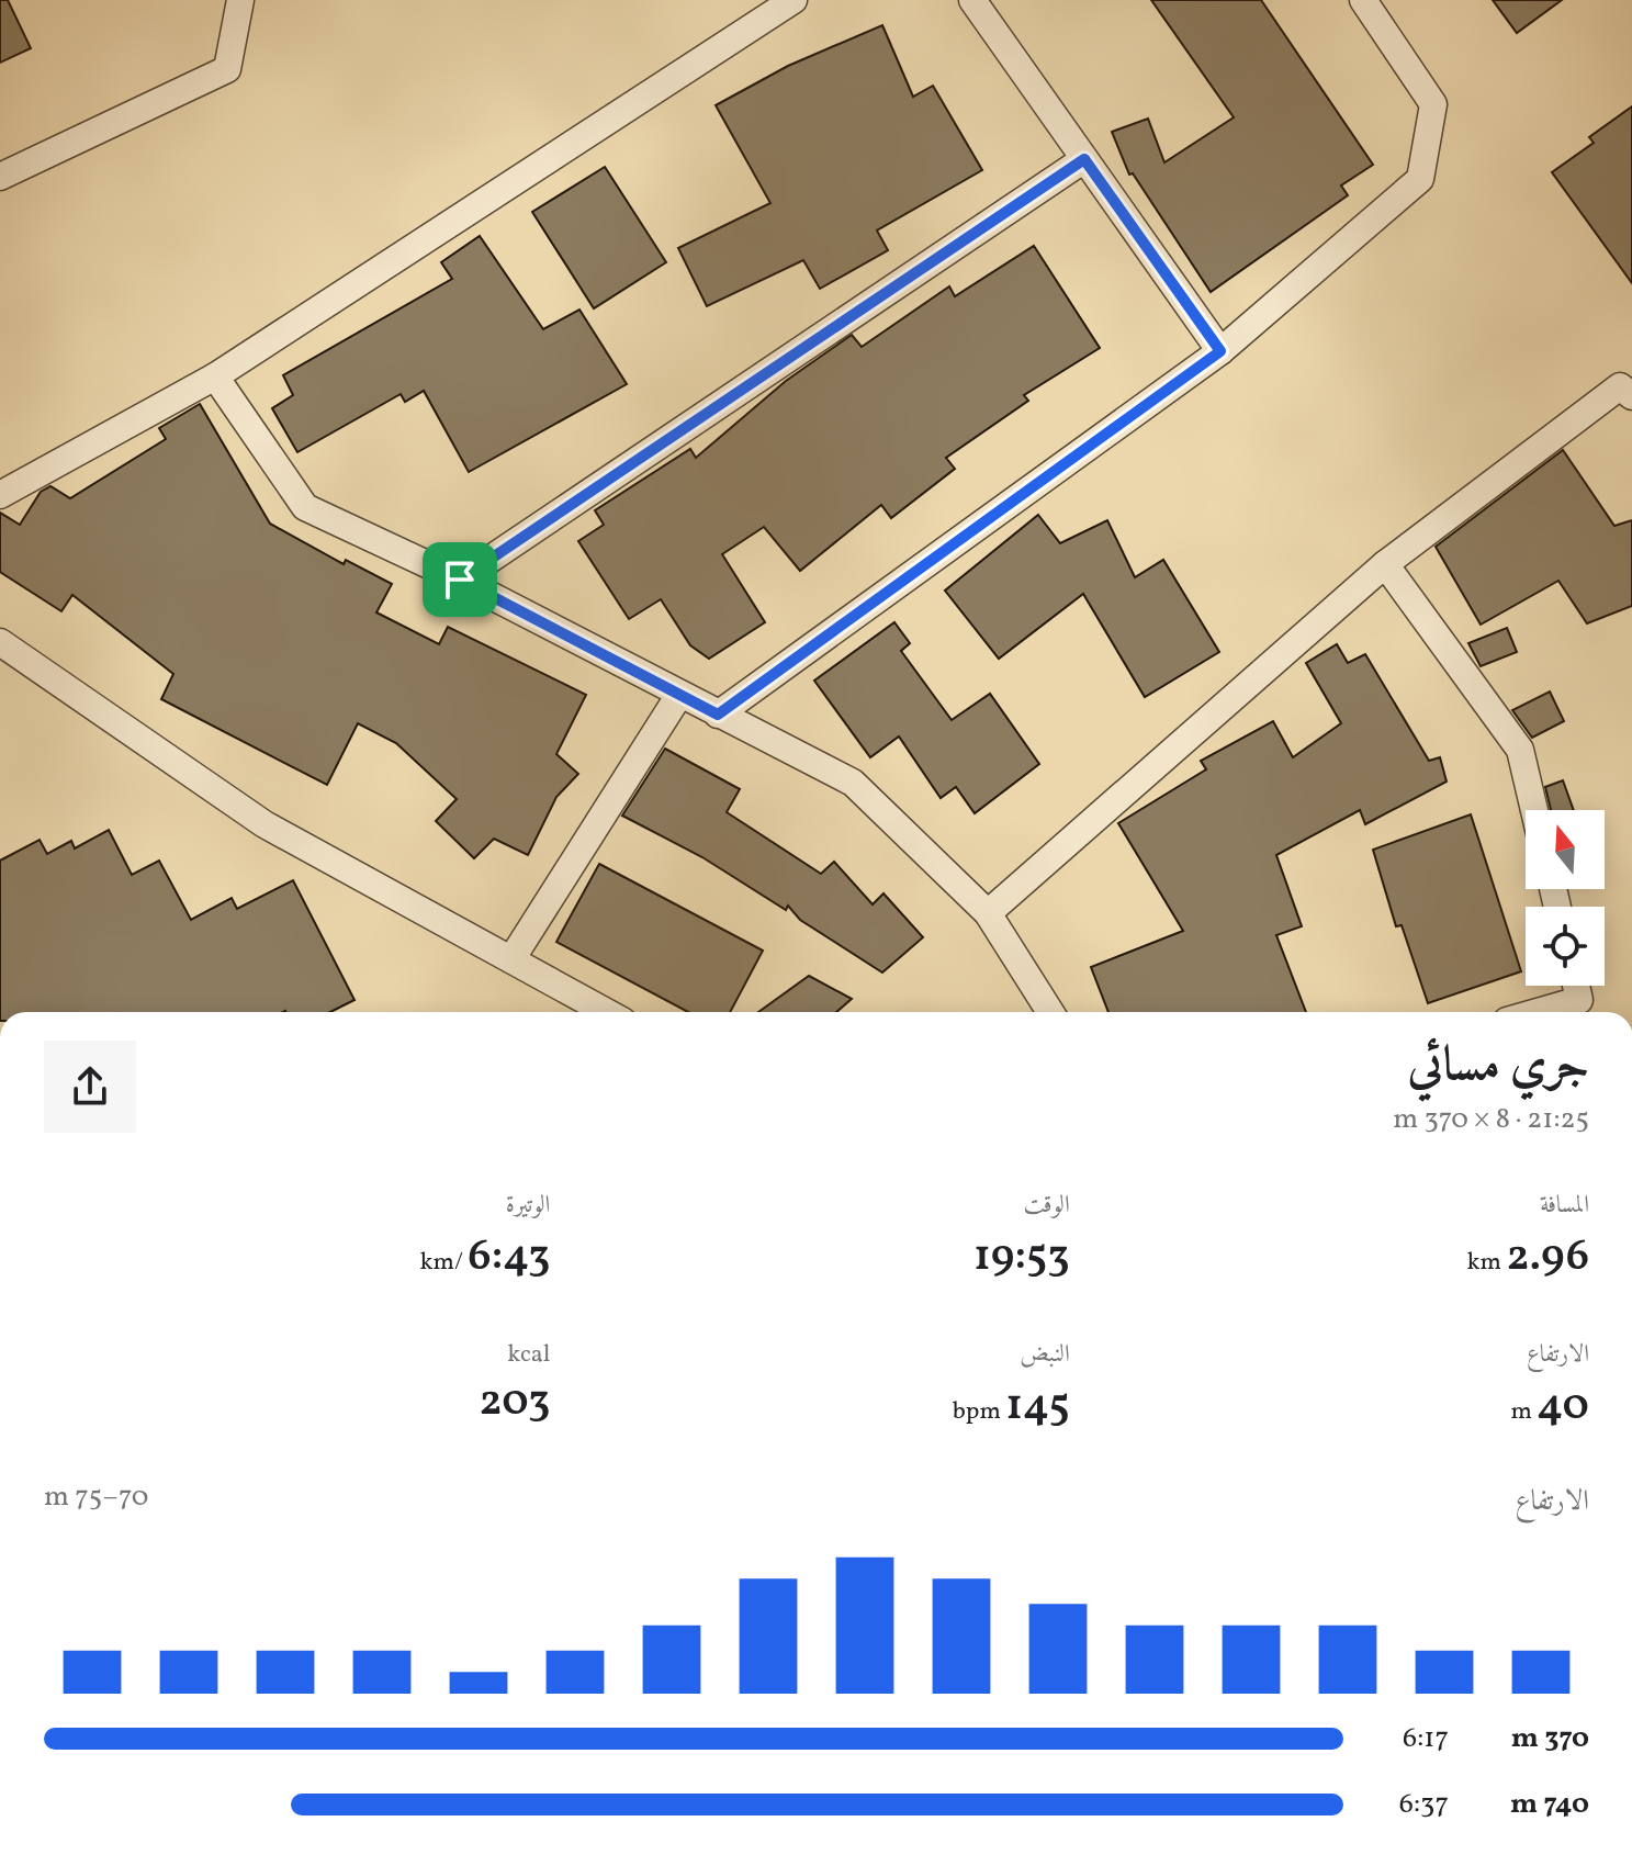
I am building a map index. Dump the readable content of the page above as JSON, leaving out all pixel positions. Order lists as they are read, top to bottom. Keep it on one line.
{"north":"top","page":{"heading":["جري مسائي","21:25 · 8 × 370 m"],"stats":[["المسافة","2.96 km"],["الوقت","19:53"],["الوتيرة","6:43 /km"],["الارتفاع","40 m"],["النبض","145 bpm"],["kcal","203"]],"chart":["الارتفاع","70–75 m"],"list":[{"name":"370 m","note":"6:17"},{"name":"740 m","note":"6:37"}]}}
